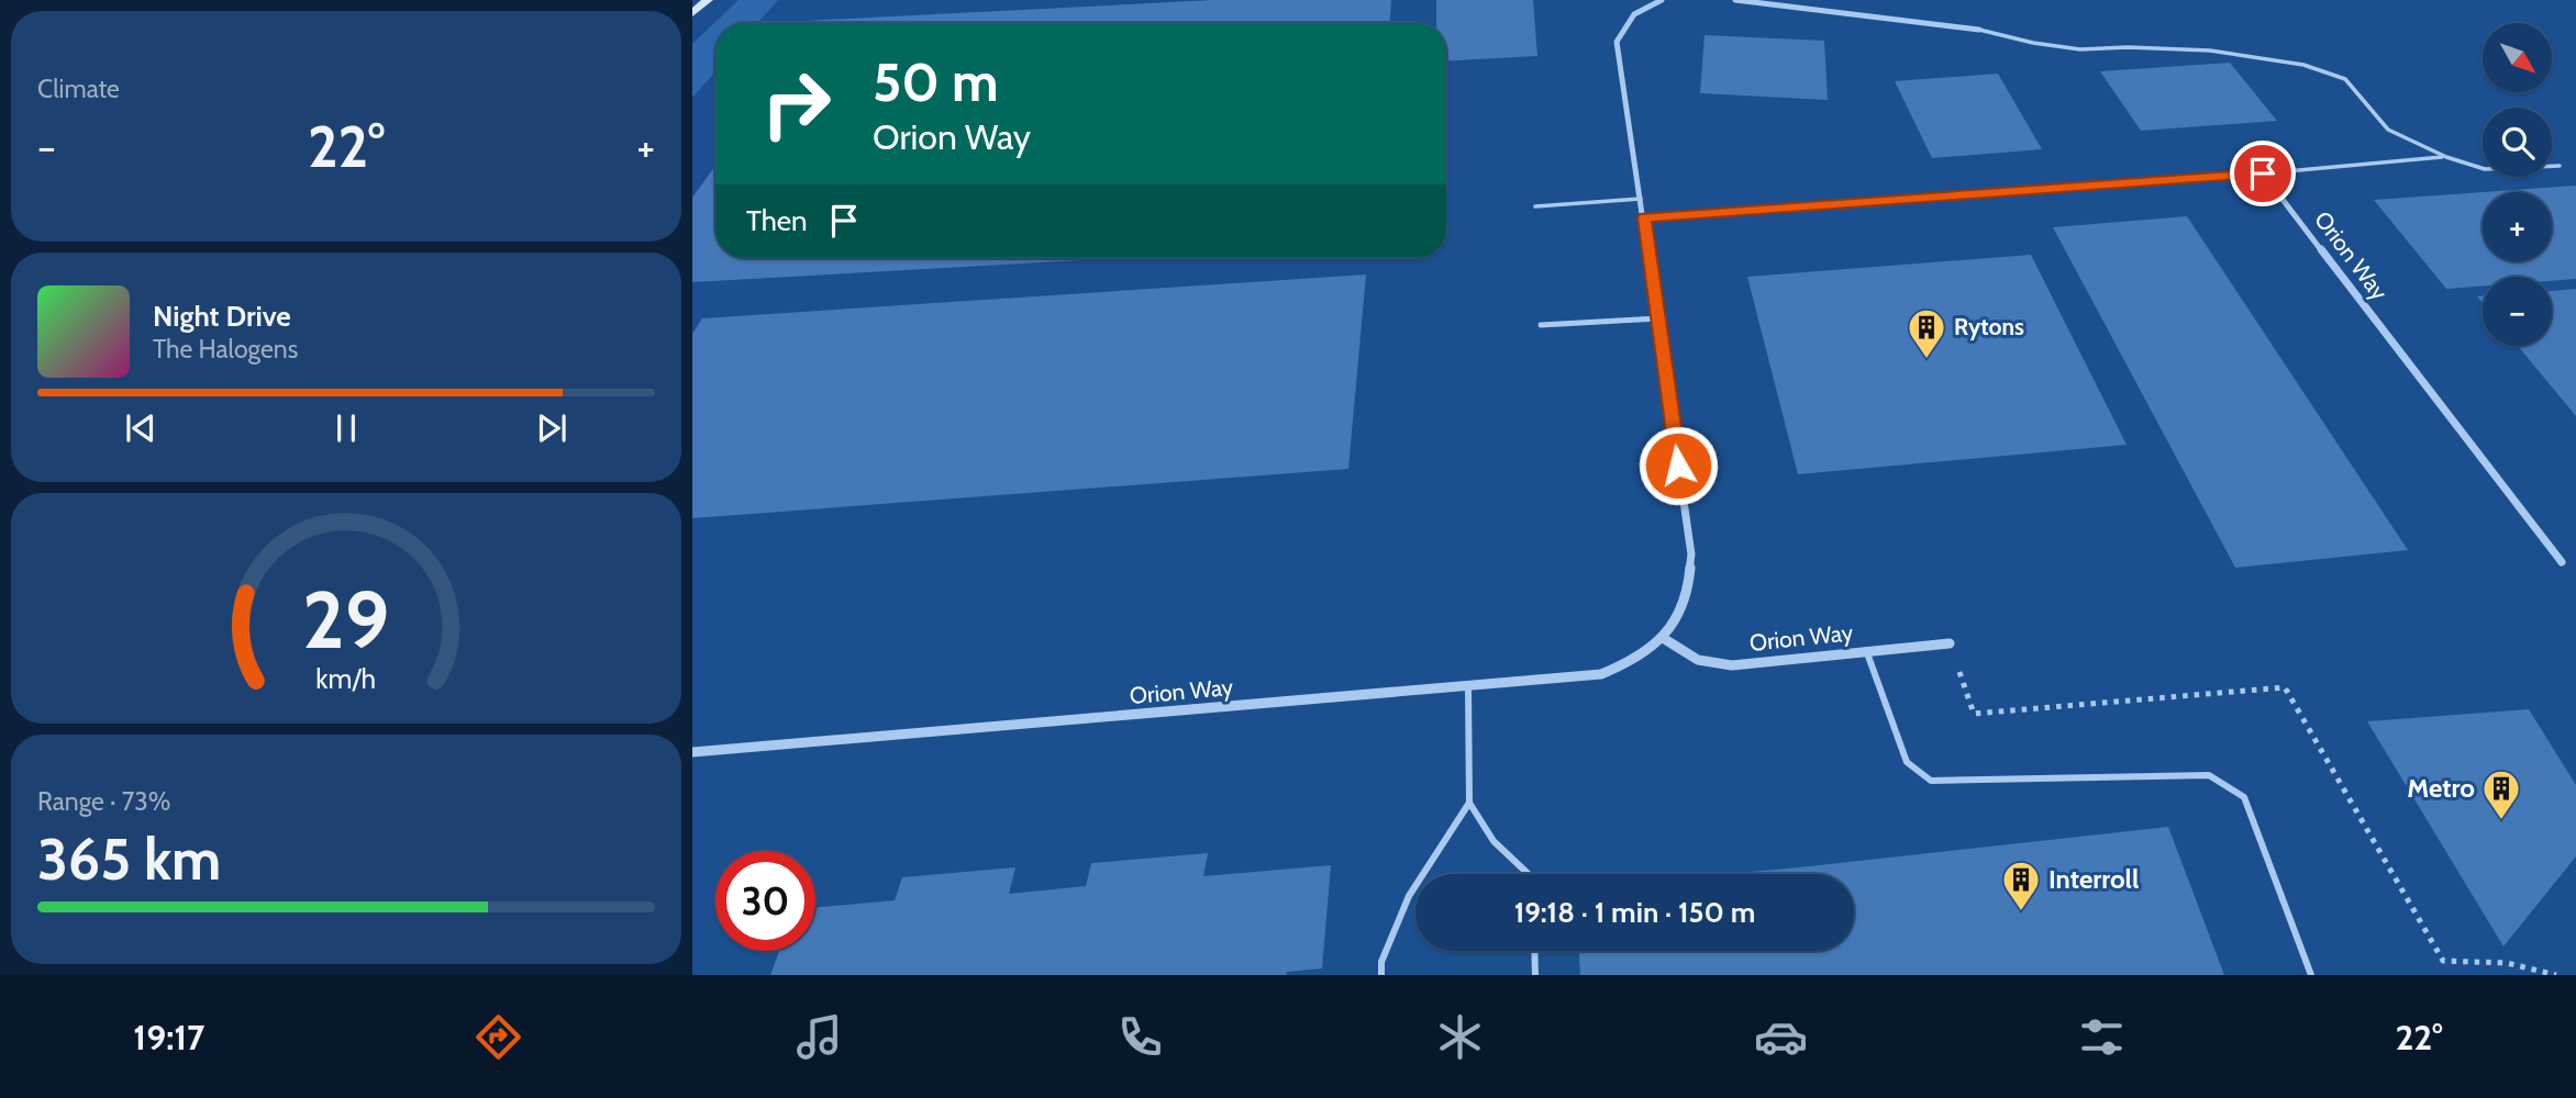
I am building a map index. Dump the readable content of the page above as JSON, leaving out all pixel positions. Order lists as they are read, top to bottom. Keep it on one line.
{"streets":{"street":["Orion Way"]},"places":{"building":["Rytons","Metro","Interroll"]},"north":"bottom right","page":{"tile":["Climate",["Range · 73%","365 km"]],"map_buttons":["+","−"],"turn":["50 m","Orion Way"],"heat":["−","22°","+"],"then":"Then","song":["Night Drive","The Halogens"],"limit":"30","trip":"19:18 · 1 min · 150 m","tabs":["19:17","22°"],"gauge":["29","km/h"]}}
